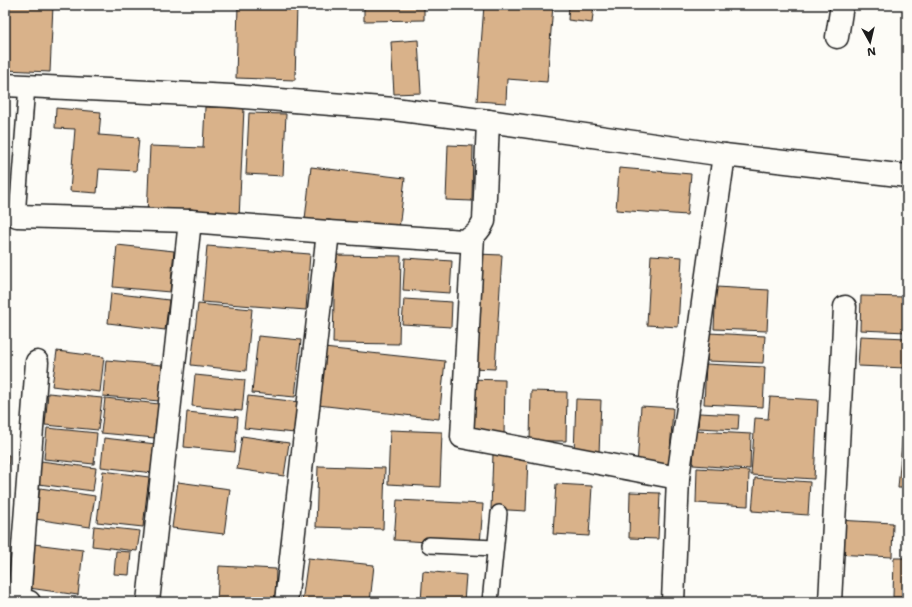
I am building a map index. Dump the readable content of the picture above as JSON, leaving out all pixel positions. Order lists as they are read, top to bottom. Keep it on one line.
{"north":"bottom"}
